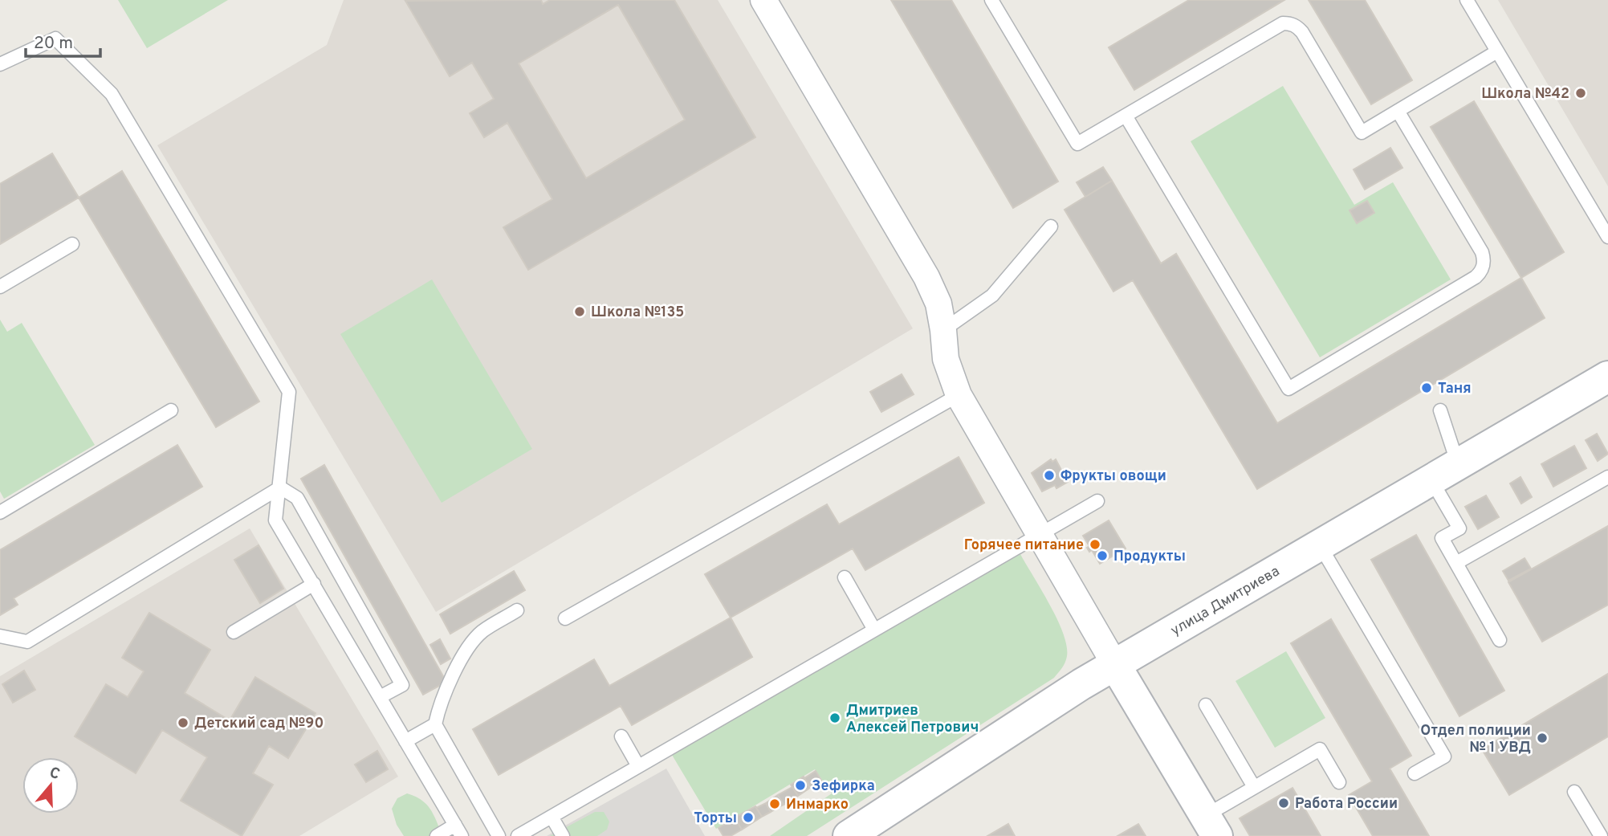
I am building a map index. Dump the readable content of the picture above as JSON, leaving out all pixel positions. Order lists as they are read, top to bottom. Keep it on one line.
{"streets":{"main road":["улица Дмитриева"]},"places":["Школа №42","Школа №135","Таня","Фрукты овощи","Горячее питание","Продукты","Дмитриев Алексей Петрович","Детский сад №90","Отдел полиции № 1 УВД","Зефирка","Работа России","Инмарко","Торты"],"scale_bar":"20 m","north":"top"}
